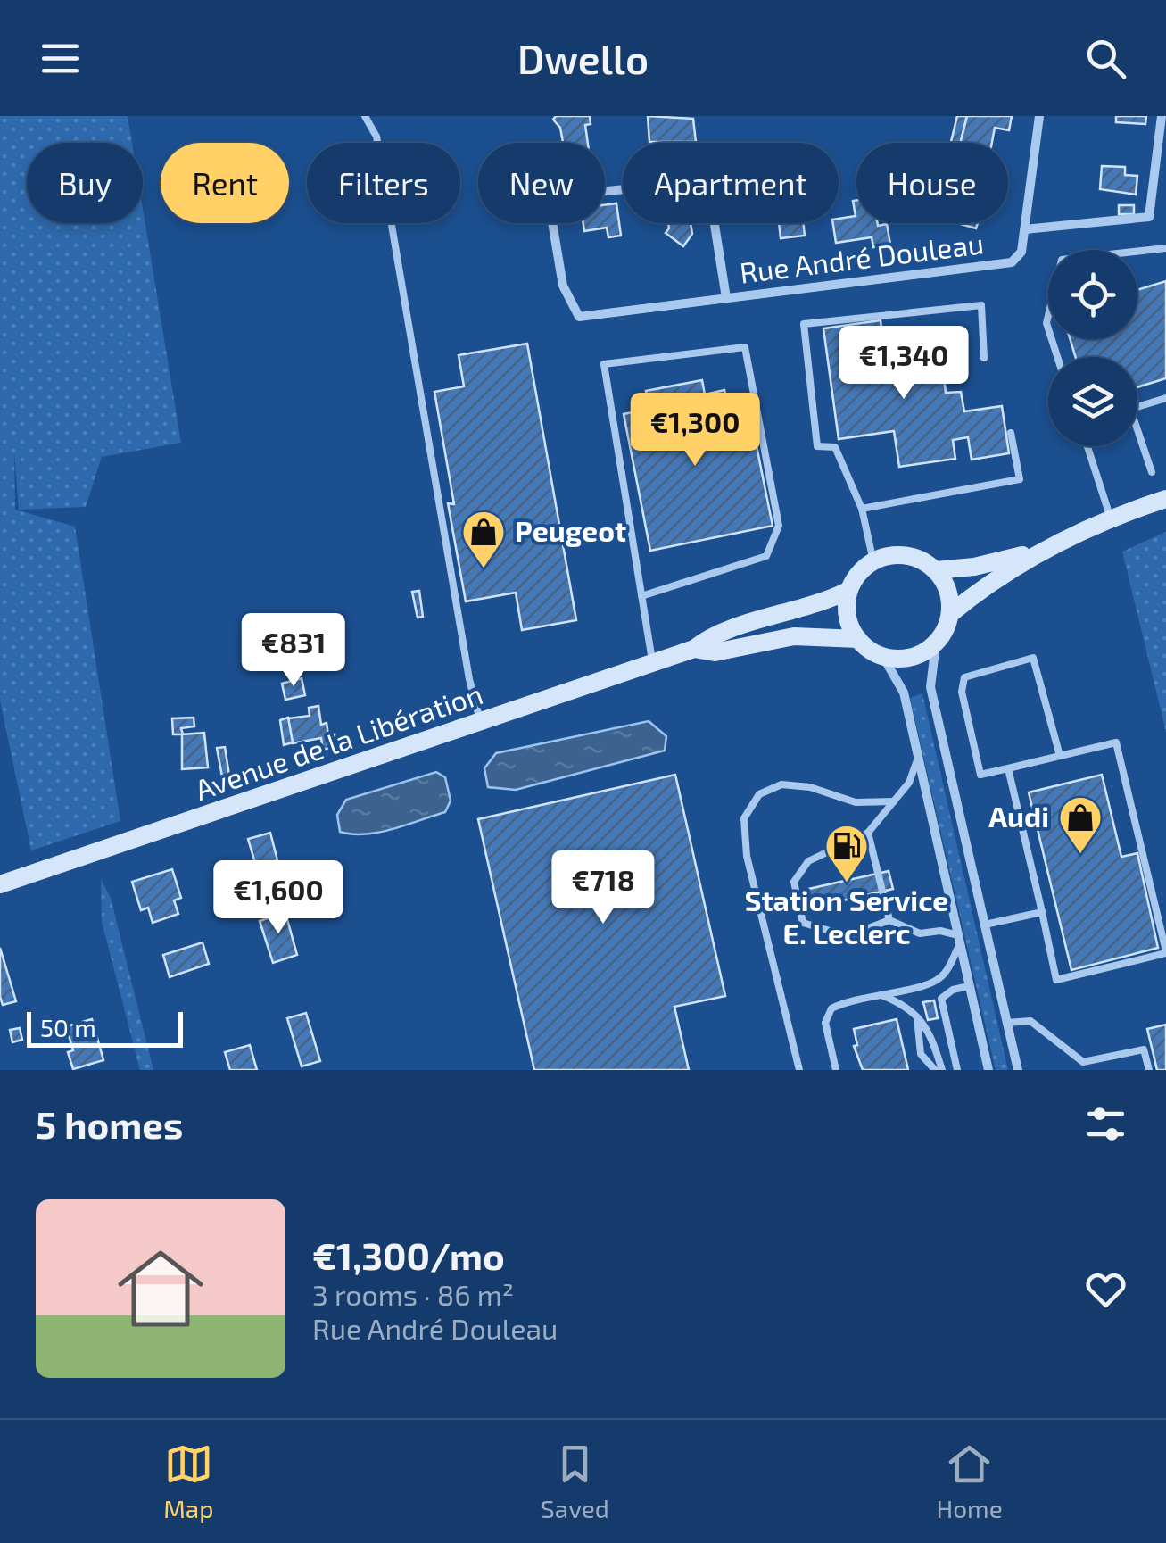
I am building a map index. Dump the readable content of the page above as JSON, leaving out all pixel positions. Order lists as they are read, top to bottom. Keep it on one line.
{"streets":{"main road":["Avenue de la Libération"],"street":["Rue André Douleau"]},"places":{"shop":["Peugeot","Audi"],"fuel station":["Station Service E. Leclerc"]},"scale_bar":"50 m","page":{"header":"Dwello","chip":["Buy","Rent","Filters","New","Apartment","House"],"price":["€1,340","€1,300","€831","€718","€1,600"],"scale":"50 m","heading":"5 homes","list":[{"name":"€1,300/mo","note":"3 rooms · 86 m² · Rue André Douleau"}],"tabs":["Map","Saved","Home"]}}
